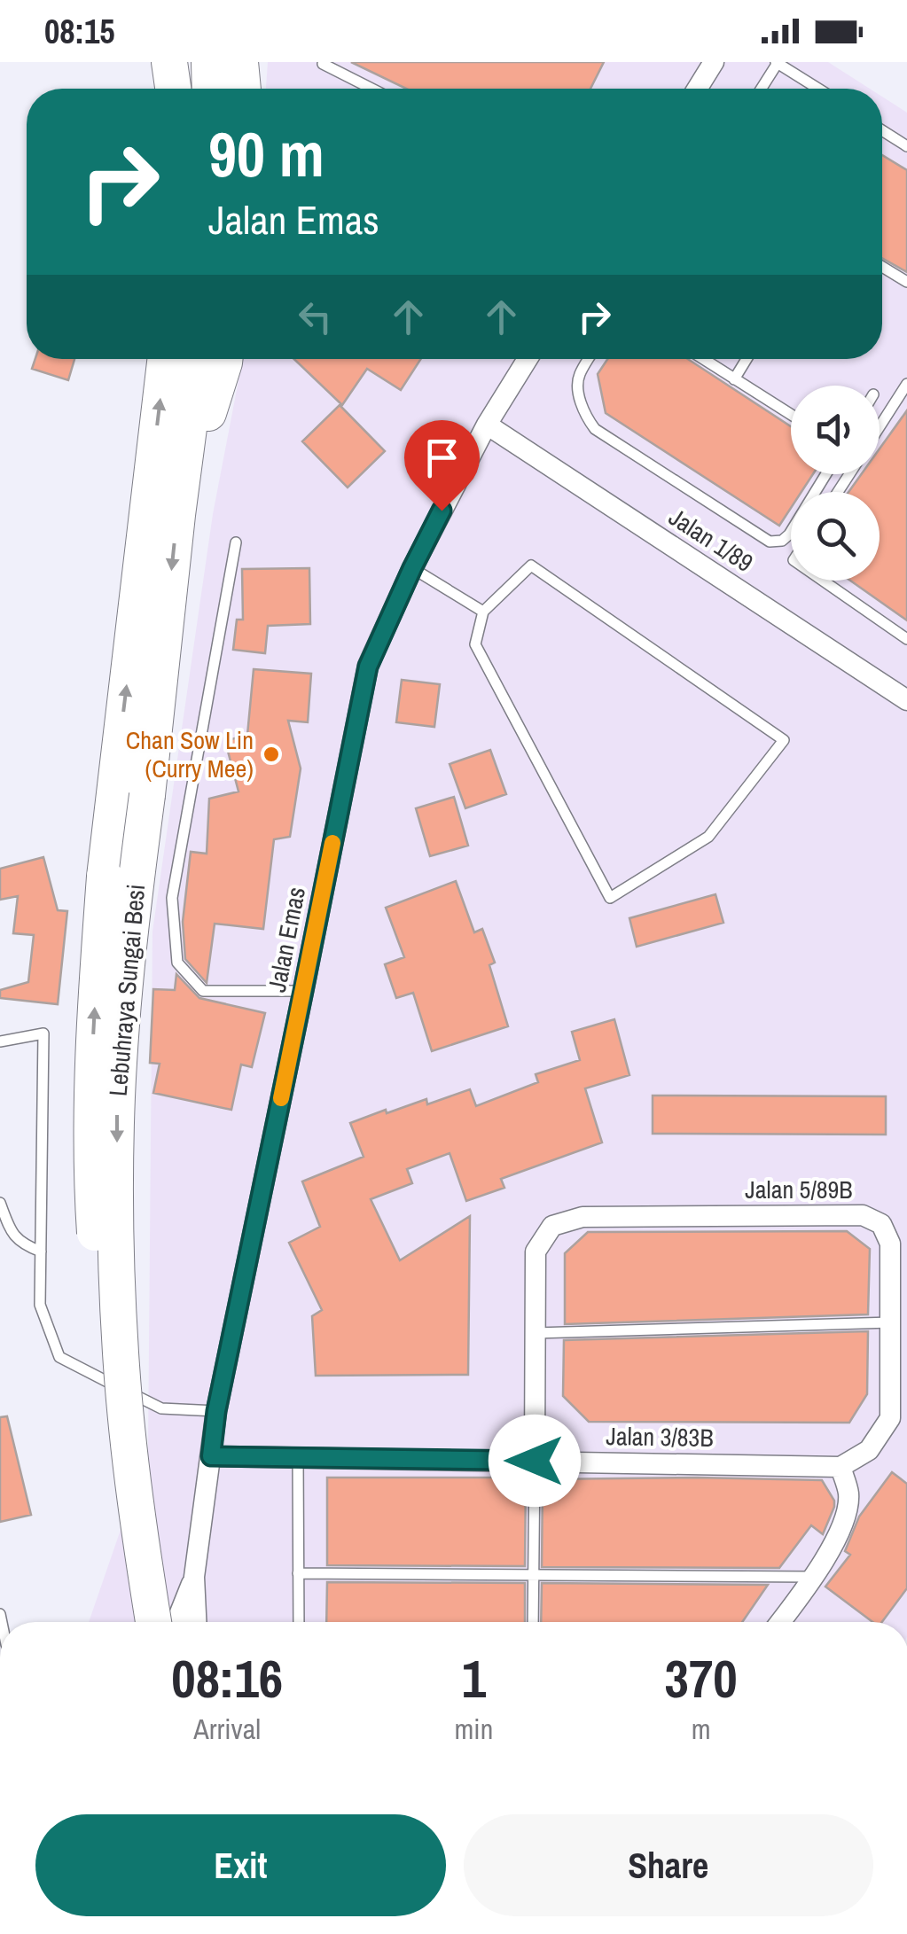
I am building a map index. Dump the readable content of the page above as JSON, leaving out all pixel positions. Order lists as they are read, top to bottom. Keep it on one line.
{"streets":{"highway":["Lebuhraya Sungai Besi"],"street":["Jalan 1/89","Jalan Emas","Jalan 5/89B","Jalan 3/83B"]},"crossings":[["Jalan 1/89","Jalan Emas"],["Jalan Emas","Jalan 3/83B"],["Jalan 5/89B","Jalan 3/83B"]],"places":["Chan Sow Lin (Curry Mee)"],"page":{"status":"08:15","turn":["90 m","Jalan Emas"],"eta":["08:16","Arrival","1","min","370","m"],"buttons":["Exit","Share"]}}
